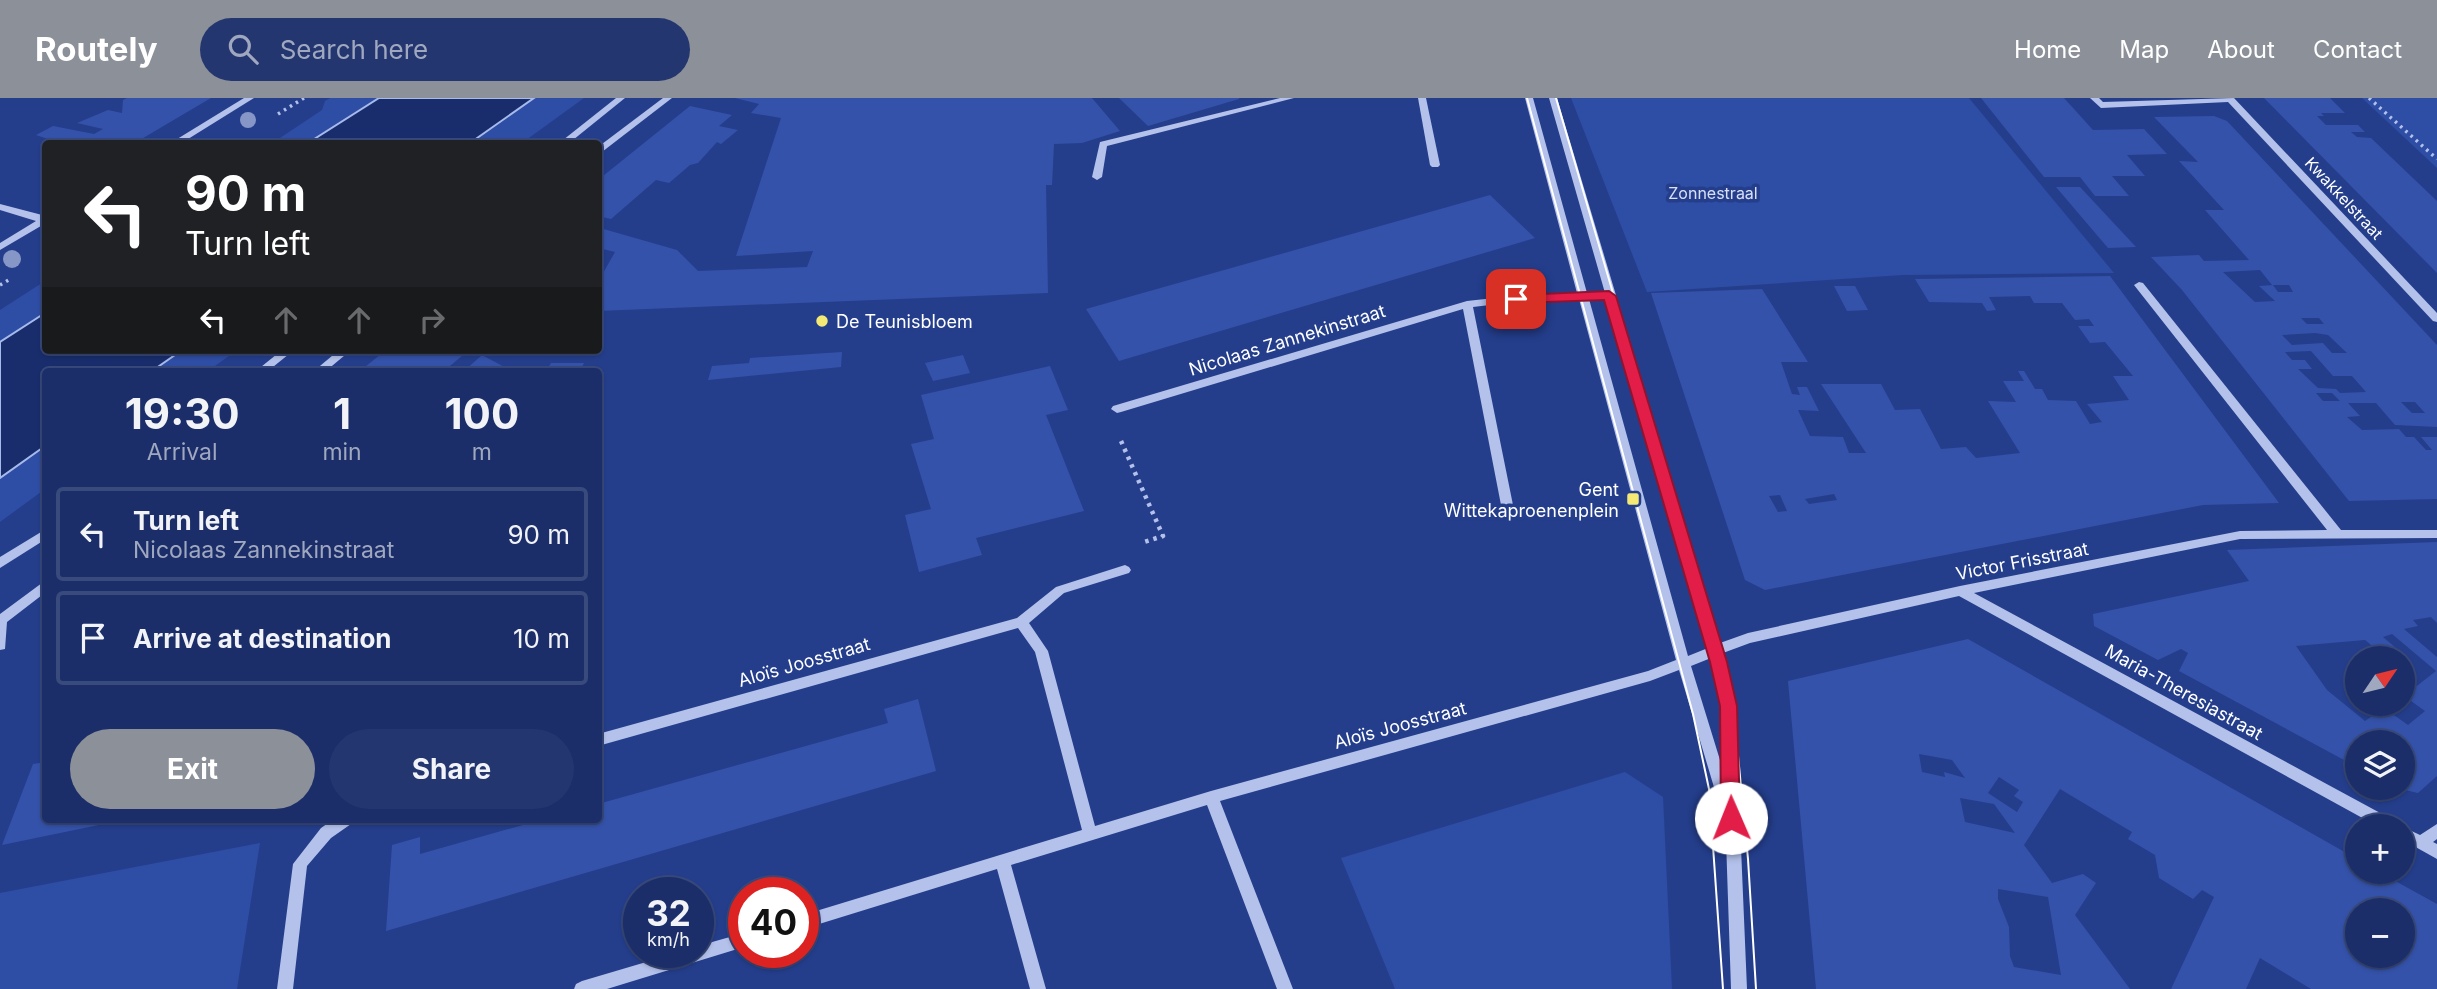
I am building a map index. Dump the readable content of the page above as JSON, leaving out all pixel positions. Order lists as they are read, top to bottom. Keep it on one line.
{"streets":{"street":["Kwakkelstraat","Nicolaas Zannekinstraat","Victor Frisstraat","Aloïs Joosstraat","Maria-Theresiastraat"]},"crossings":[["Victor Frisstraat","Aloïs Joosstraat"],["Victor Frisstraat","Maria-Theresiastraat"]],"parks":["Zonnestraal"],"places":{"other":["De Teunisbloem"],"transit":["Gent Wittekaproenenplein"]},"north":"top right","page":{"header":"Routely","search":"Search here","nav":["Home","Map","About","Contact"],"turn":["90 m","Turn left"],"eta":["19:30","Arrival","1","min","100","m"],"list":[{"name":"Turn left","note":"Nicolaas Zannekinstraat","value":"90 m"},{"name":"Arrive at destination","value":"10 m"}],"map_buttons":["+","−"],"buttons":["Exit","Share"],"speed":"32 km/h","limit":"40"}}
